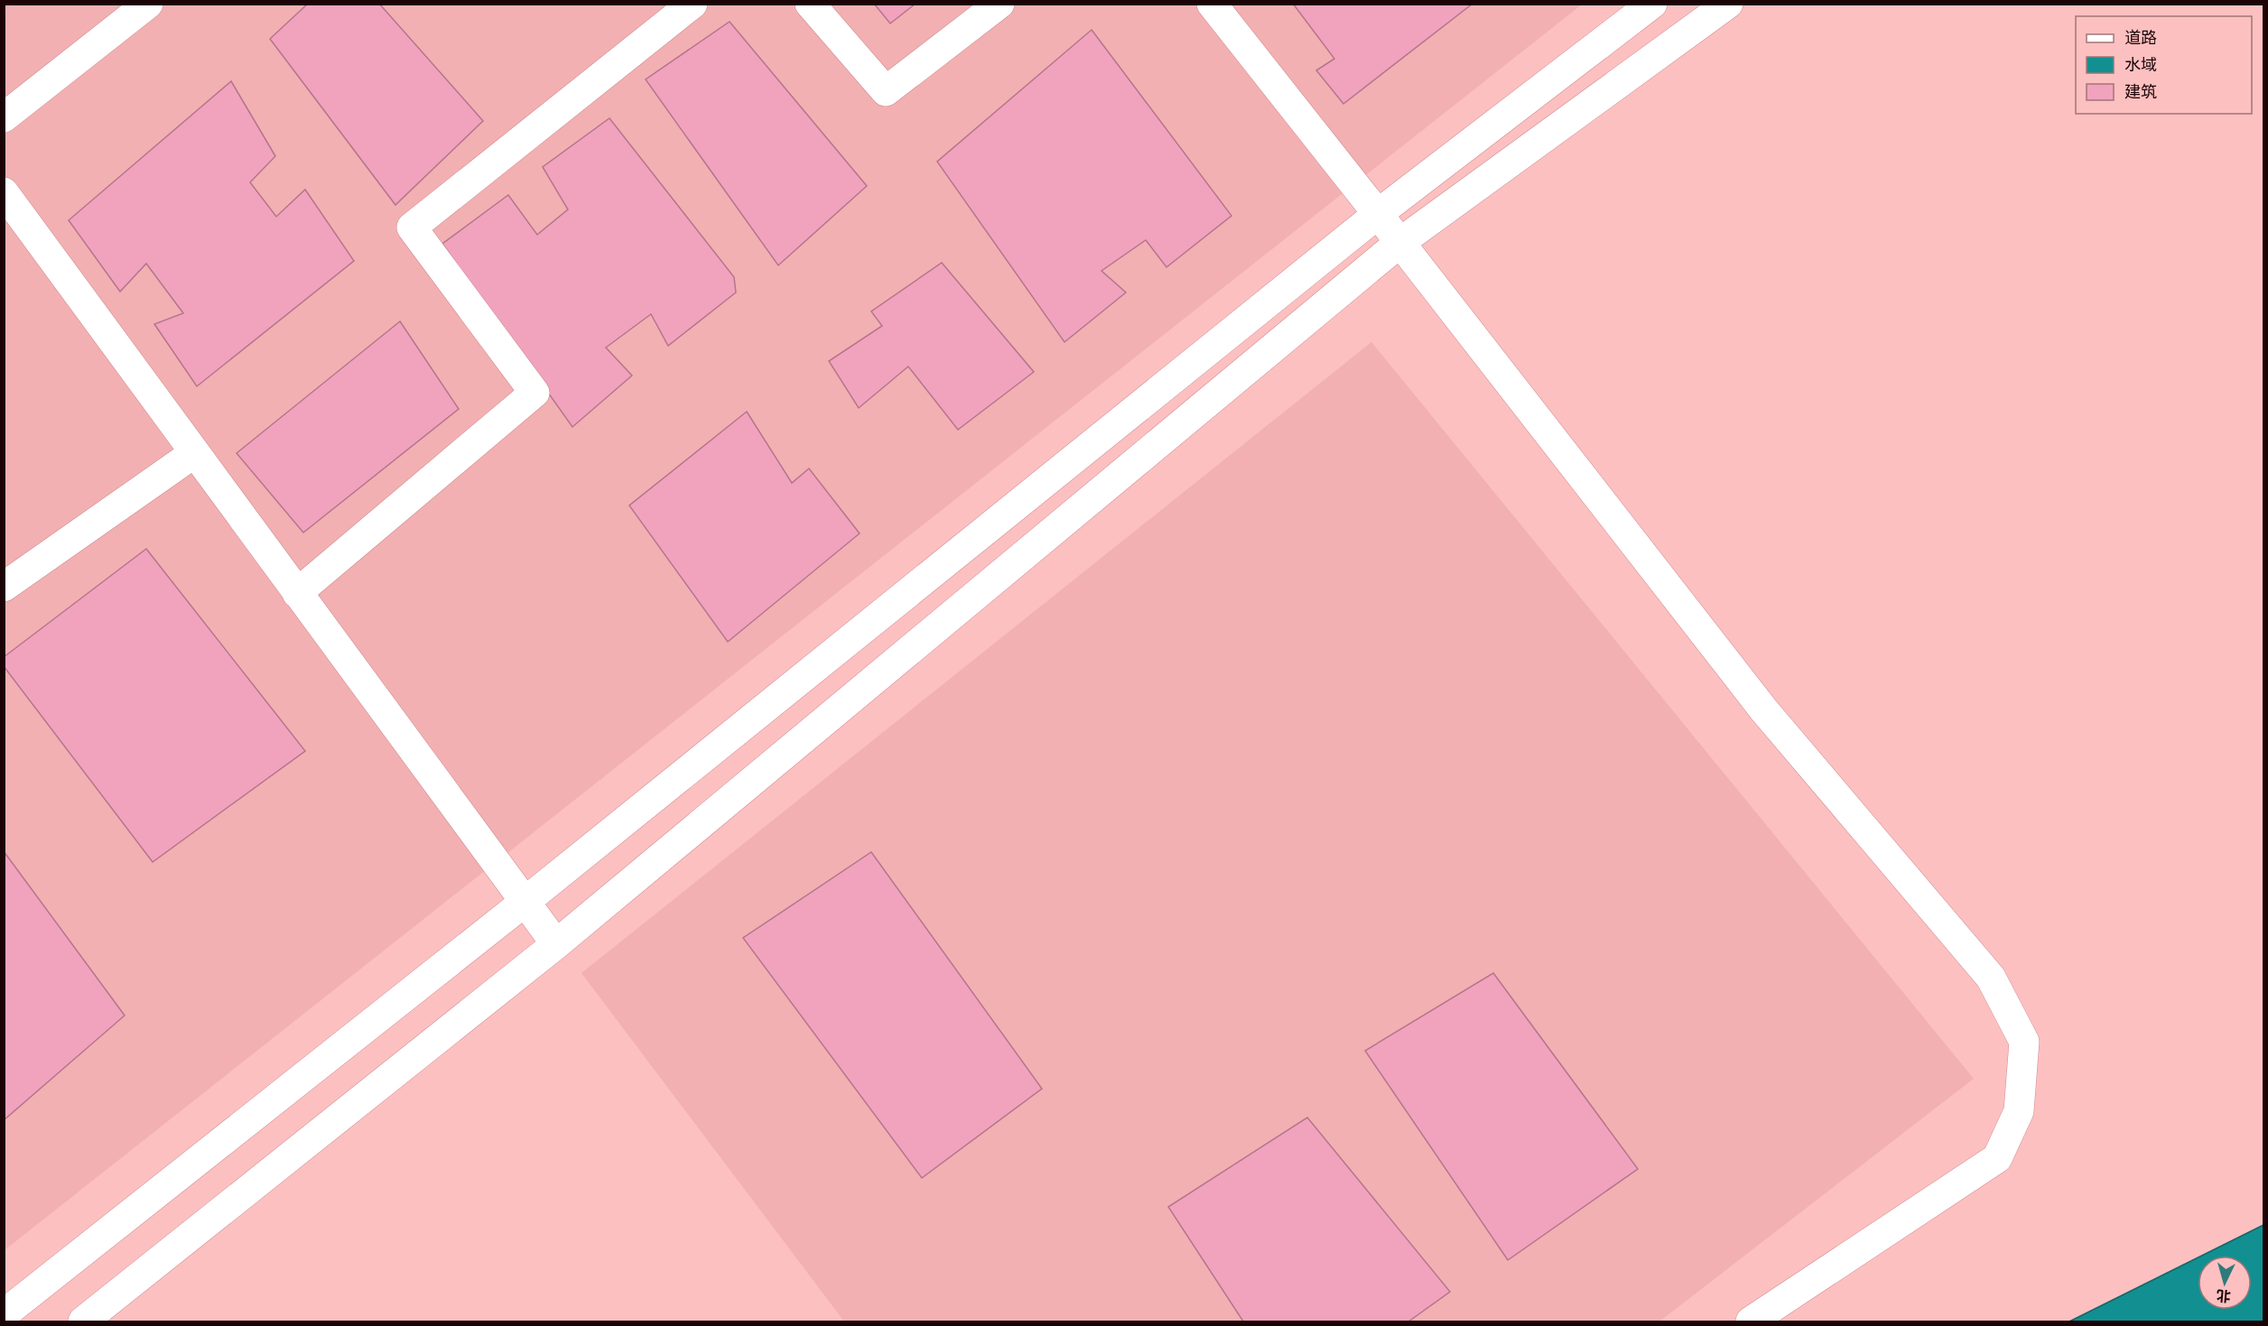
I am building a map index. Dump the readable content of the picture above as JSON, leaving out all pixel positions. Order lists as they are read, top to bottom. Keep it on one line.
{"legend":["道路","水域","建筑"],"north":"bottom"}
